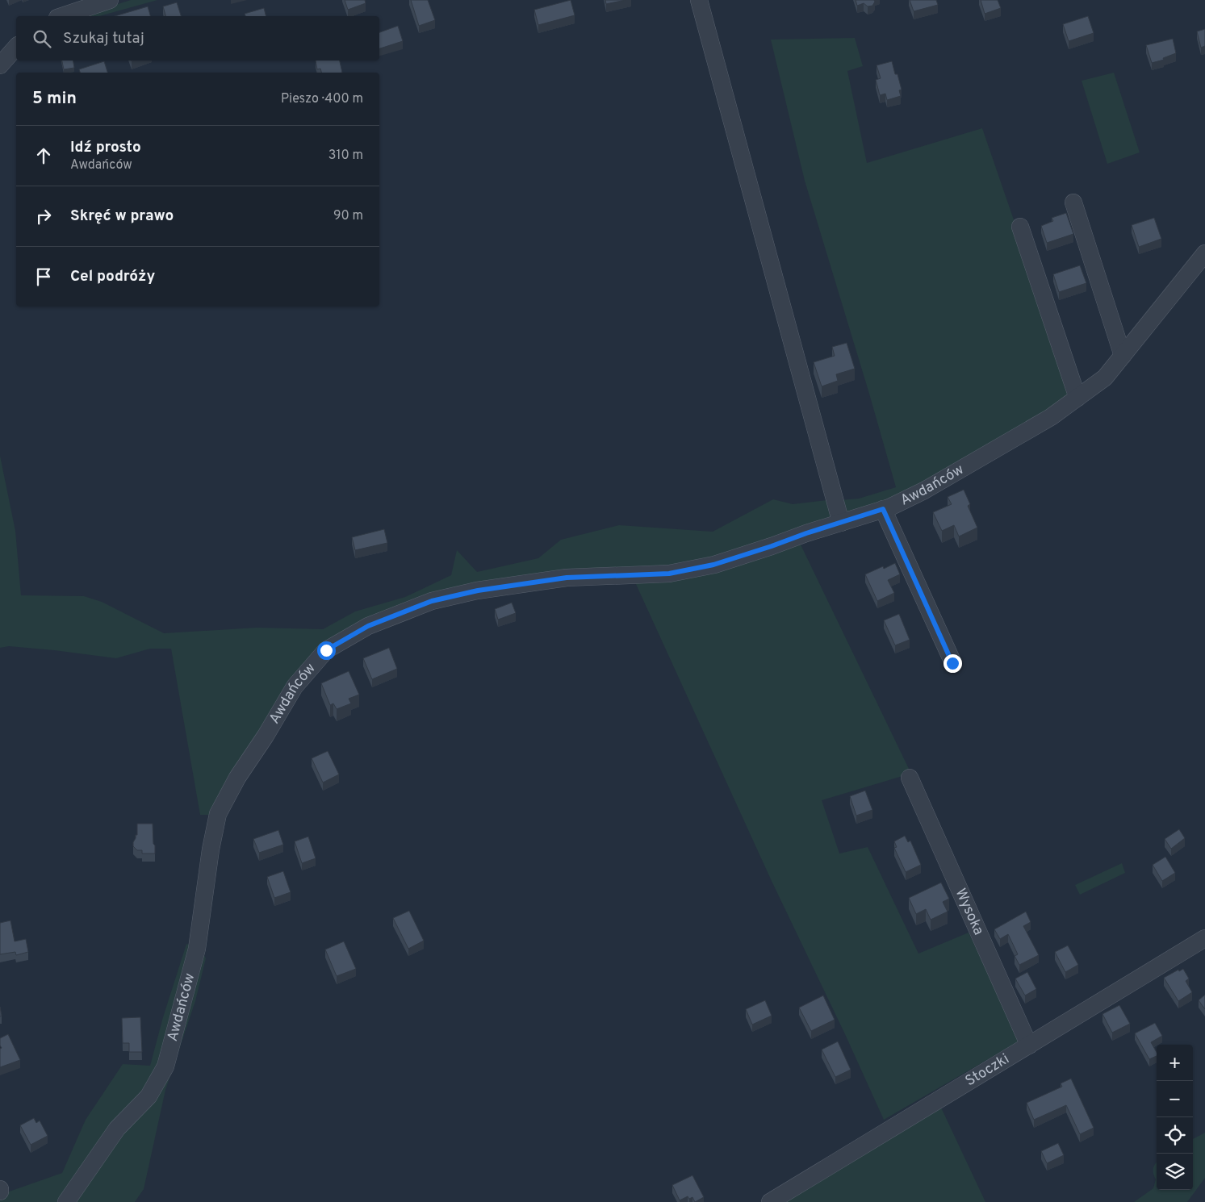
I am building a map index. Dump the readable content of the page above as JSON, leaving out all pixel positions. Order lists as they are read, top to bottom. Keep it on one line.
{"streets":{"street":["Awdańców","Wysoka","Stoczki"]},"crossings":[["Wysoka","Stoczki"]],"page":{"search":"Szukaj tutaj","heading":["5 min","Pieszo · 400 m"],"list":[["Idź prosto","Awdańców","310 m"],["Skręć w prawo","90 m"],"Cel podróży"],"map_buttons":["+","−"]}}
